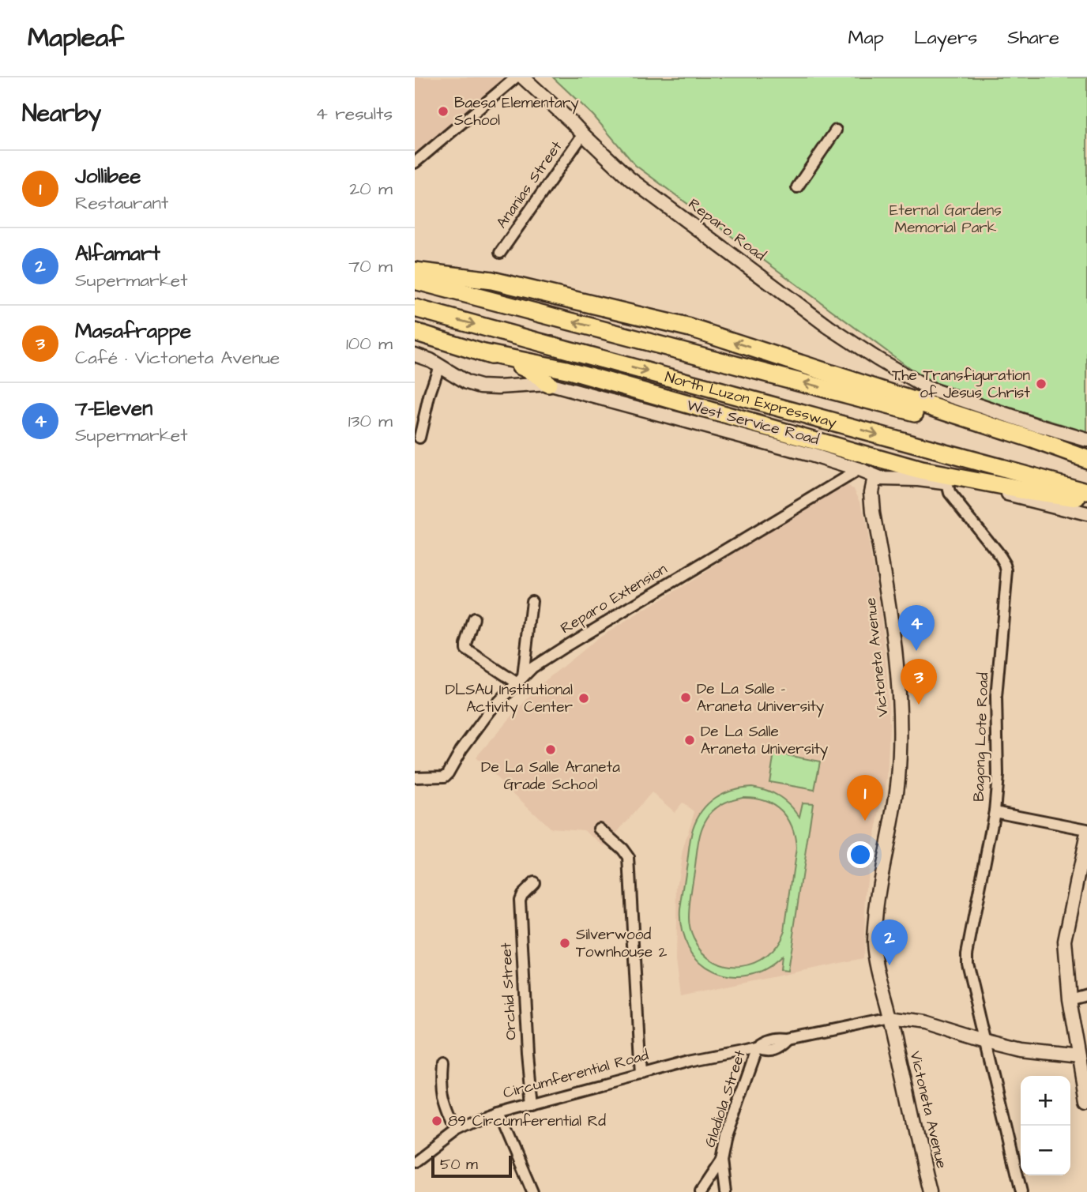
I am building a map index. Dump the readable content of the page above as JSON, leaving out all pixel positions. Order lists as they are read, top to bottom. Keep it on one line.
{"streets":{"highway":["North Luzon Expressway"],"street":["Ananias Street","Reparo Road","West Service Road","Reparo Extension","Victoneta Avenue","Bagong Lote Road","Orchid Street","Circumferential Road","Gladiola Street"]},"crossings":[["Ananias Street","Reparo Road"],["West Service Road","Reparo Extension"],["West Service Road","Victoneta Avenue"],["West Service Road","Bagong Lote Road"],["Victoneta Avenue","Circumferential Road"],["Bagong Lote Road","Circumferential Road"],["Orchid Street","Circumferential Road"],["Circumferential Road","Gladiola Street"]],"parks":["Eternal Gardens Memorial Park"],"places":["Baesa Elementary School","The Transfiguration of Jesus Christ","De La Salle - Araneta University","DLSAU Institutional Activity Center","De La Salle Araneta University","De La Salle Araneta Grade School","Silverwood Townhouse 2","89 Circumferential Rd"],"scale_bar":"50 m","page":{"header":"Mapleaf","nav":["Map","Layers","Share"],"heading":["Nearby","4 results"],"list":[{"mark":"1","name":"Jollibee","note":"Restaurant","value":"20 m"},{"mark":"2","name":"Alfamart","note":"Supermarket","value":"70 m"},{"mark":"3","name":"Masafrappe","note":"Café · Victoneta Avenue","value":"100 m"},{"mark":"4","name":"7-Eleven","note":"Supermarket","value":"130 m"}],"pins":["4","3","1","2"],"map_buttons":["+","−"],"scale":"50 m"}}
